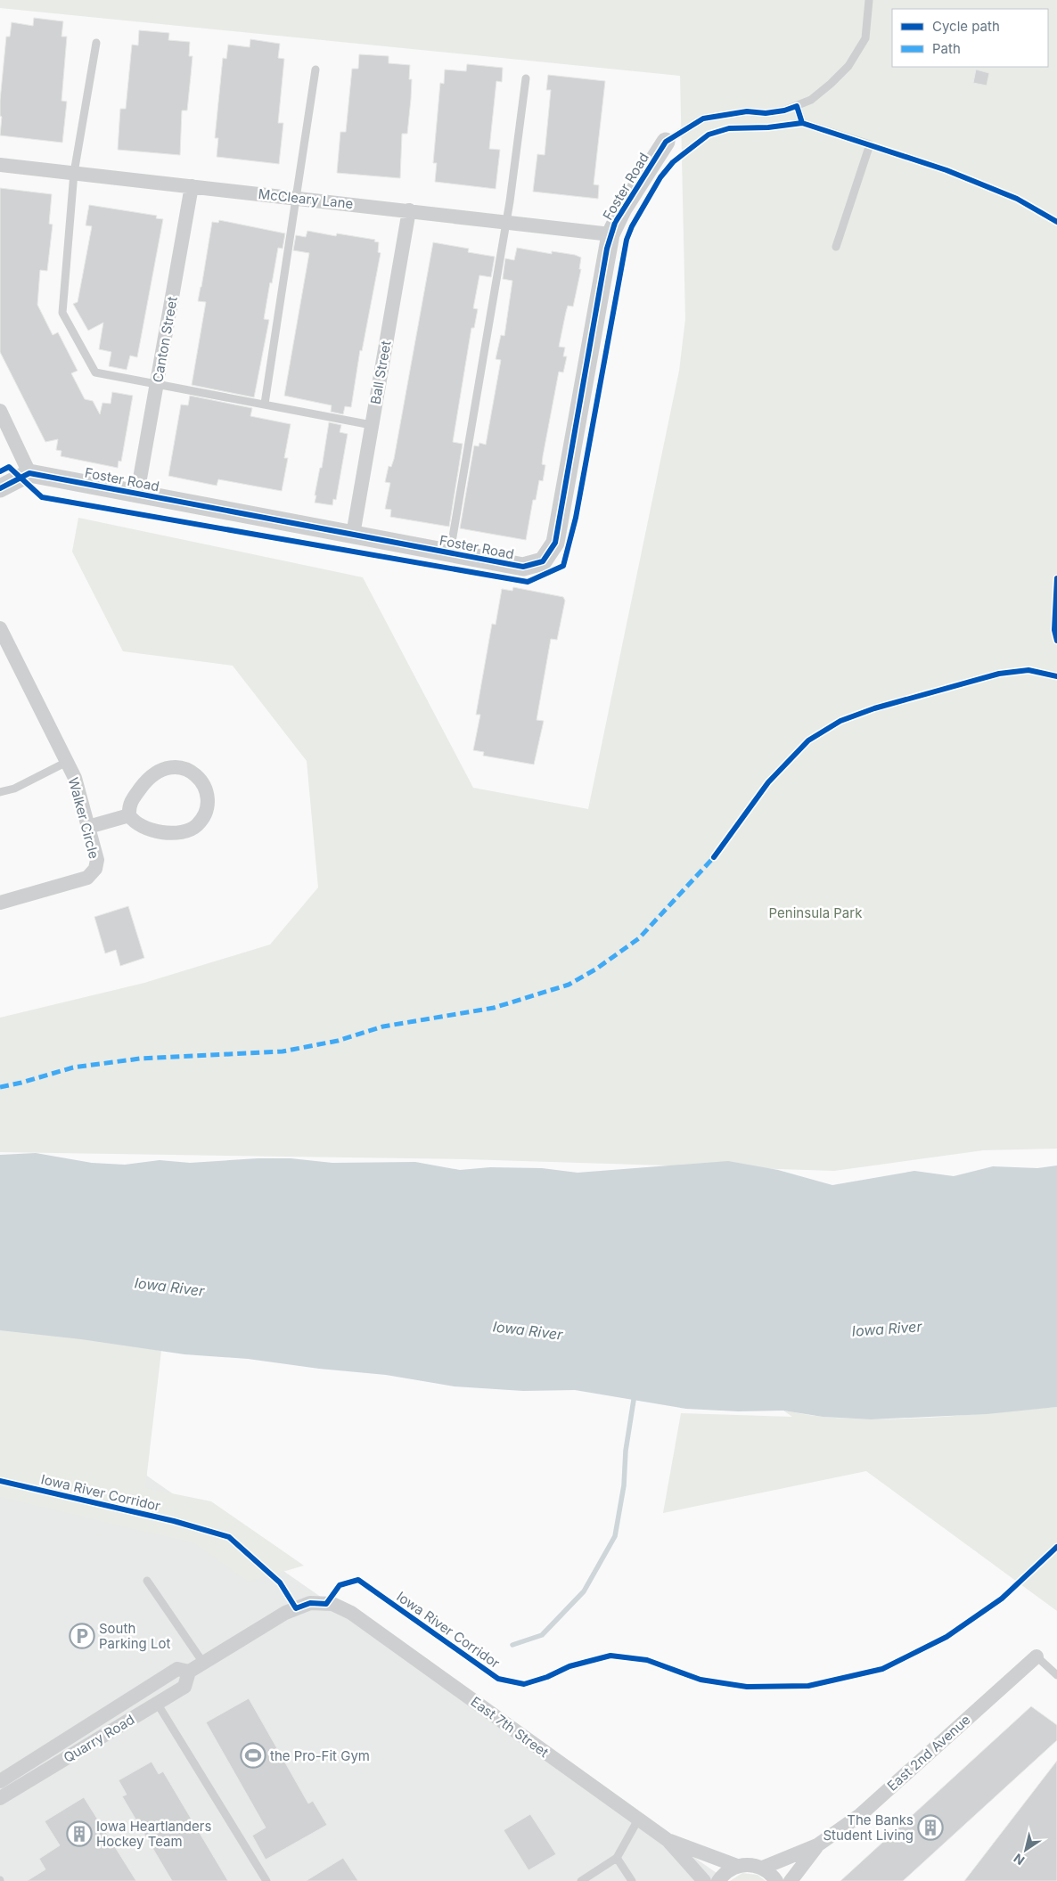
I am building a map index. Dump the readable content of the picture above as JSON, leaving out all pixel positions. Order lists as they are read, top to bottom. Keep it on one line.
{"streets":{"street":["Foster Road","McCleary Lane","Canton Street","Ball Street","Walker Circle","East 7th Street","Quarry Road","East 2nd Avenue"],"cycle path":["Iowa River Corridor"]},"crossings":[["Foster Road","McCleary Lane"],["Foster Road","Canton Street"],["Foster Road","Ball Street"],["McCleary Lane","Canton Street"],["McCleary Lane","Ball Street"],["East 7th Street","Quarry Road"],["East 7th Street","East 2nd Avenue"]],"water":["Iowa River"],"parks":["Peninsula Park"],"places":{"parking":["South Parking Lot"],"sports":["the Pro-Fit Gym"],"building":["The Banks Student Living","Iowa Heartlanders Hockey Team"]},"legend":["Cycle path","Path"],"north":"bottom left"}
